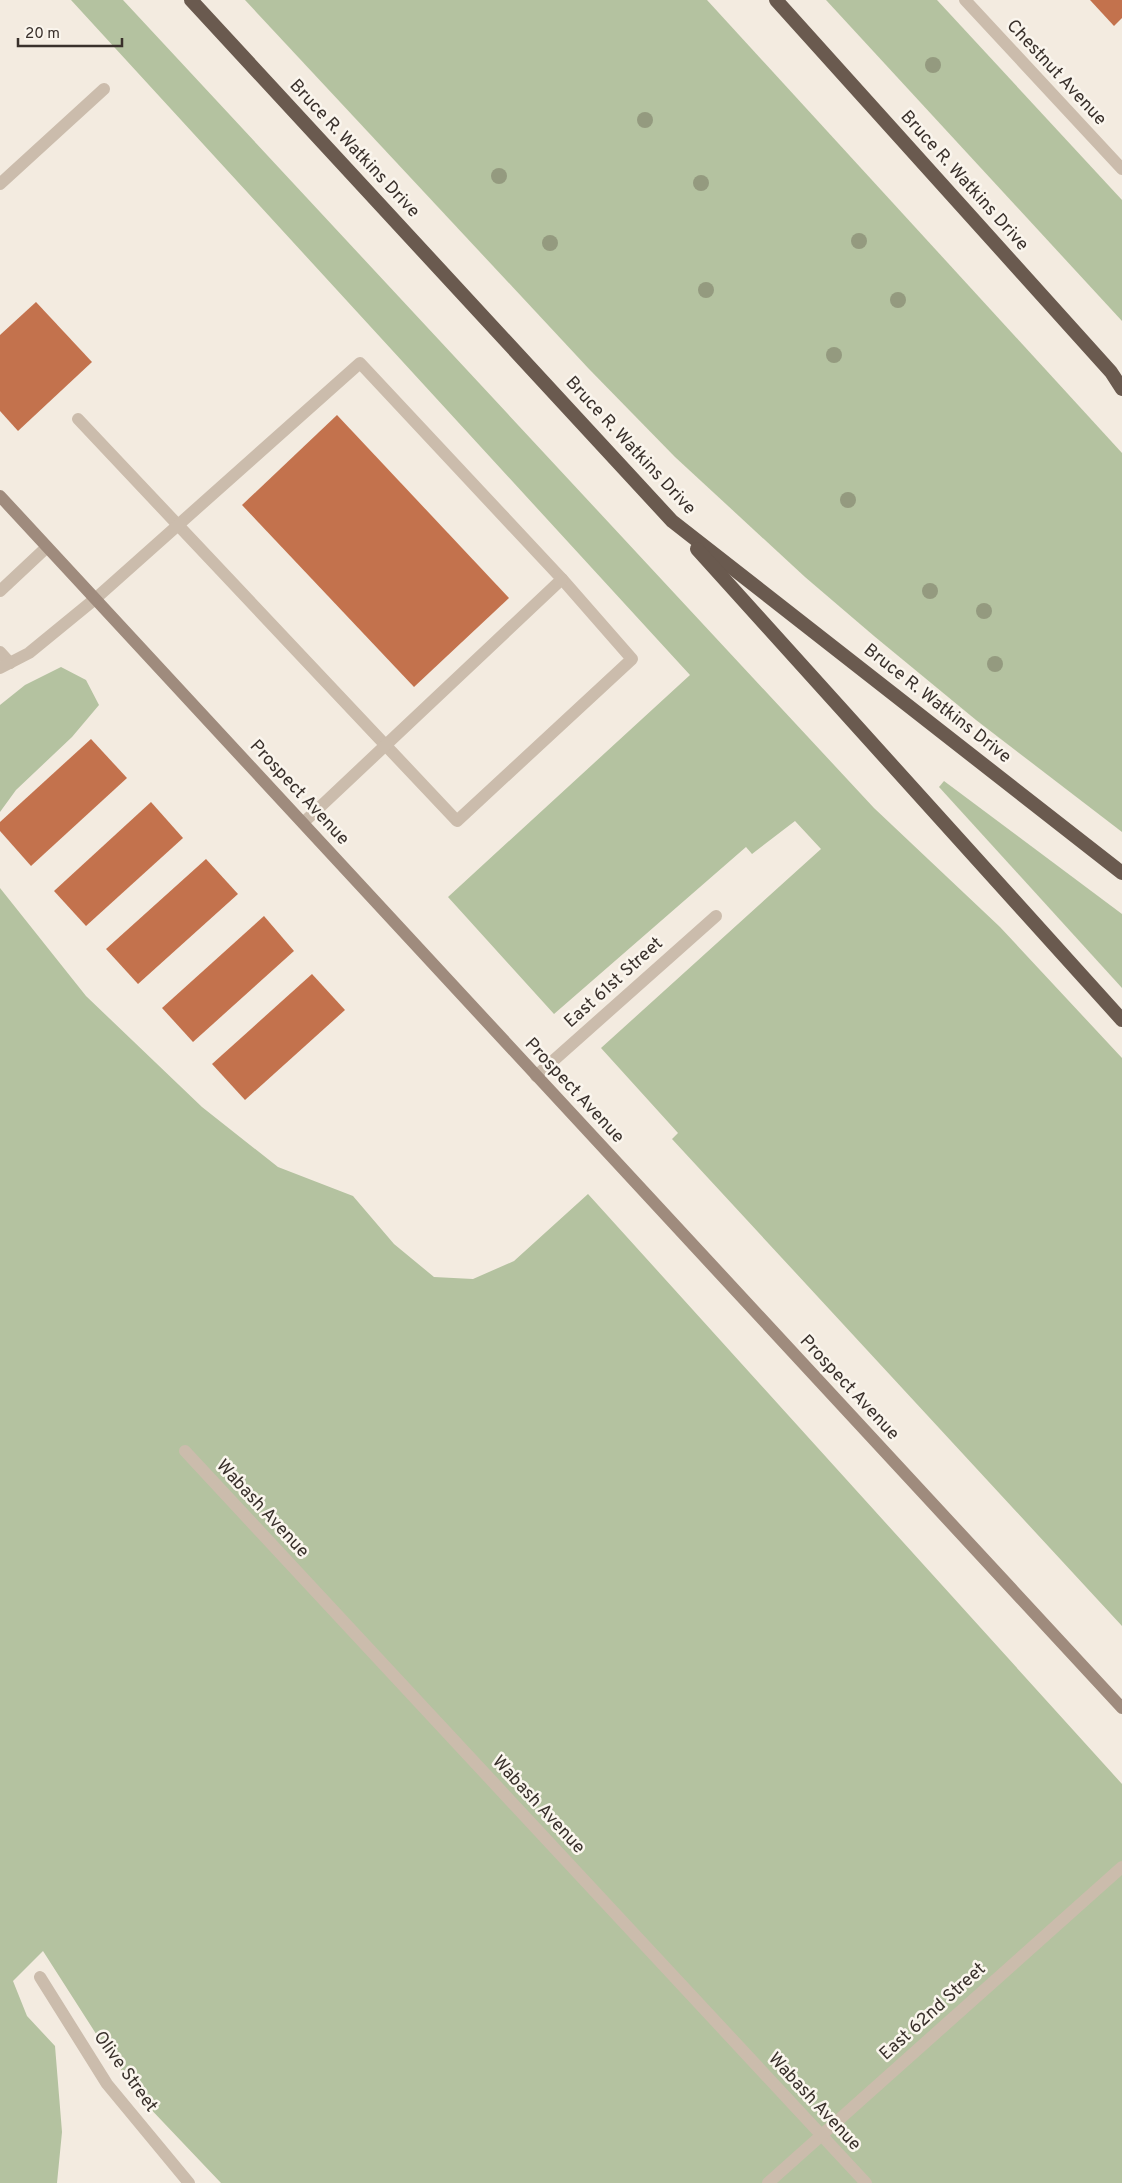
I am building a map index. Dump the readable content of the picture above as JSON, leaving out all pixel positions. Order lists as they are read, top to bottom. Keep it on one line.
{"streets":{"highway":["Bruce R. Watkins Drive"],"main road":["Prospect Avenue"],"street":["Chestnut Avenue","East 61st Street","Wabash Avenue","East 62nd Street","Olive Street"]},"crossings":[["Prospect Avenue","East 61st Street"],["Wabash Avenue","East 62nd Street"]],"scale_bar":"20 m"}
